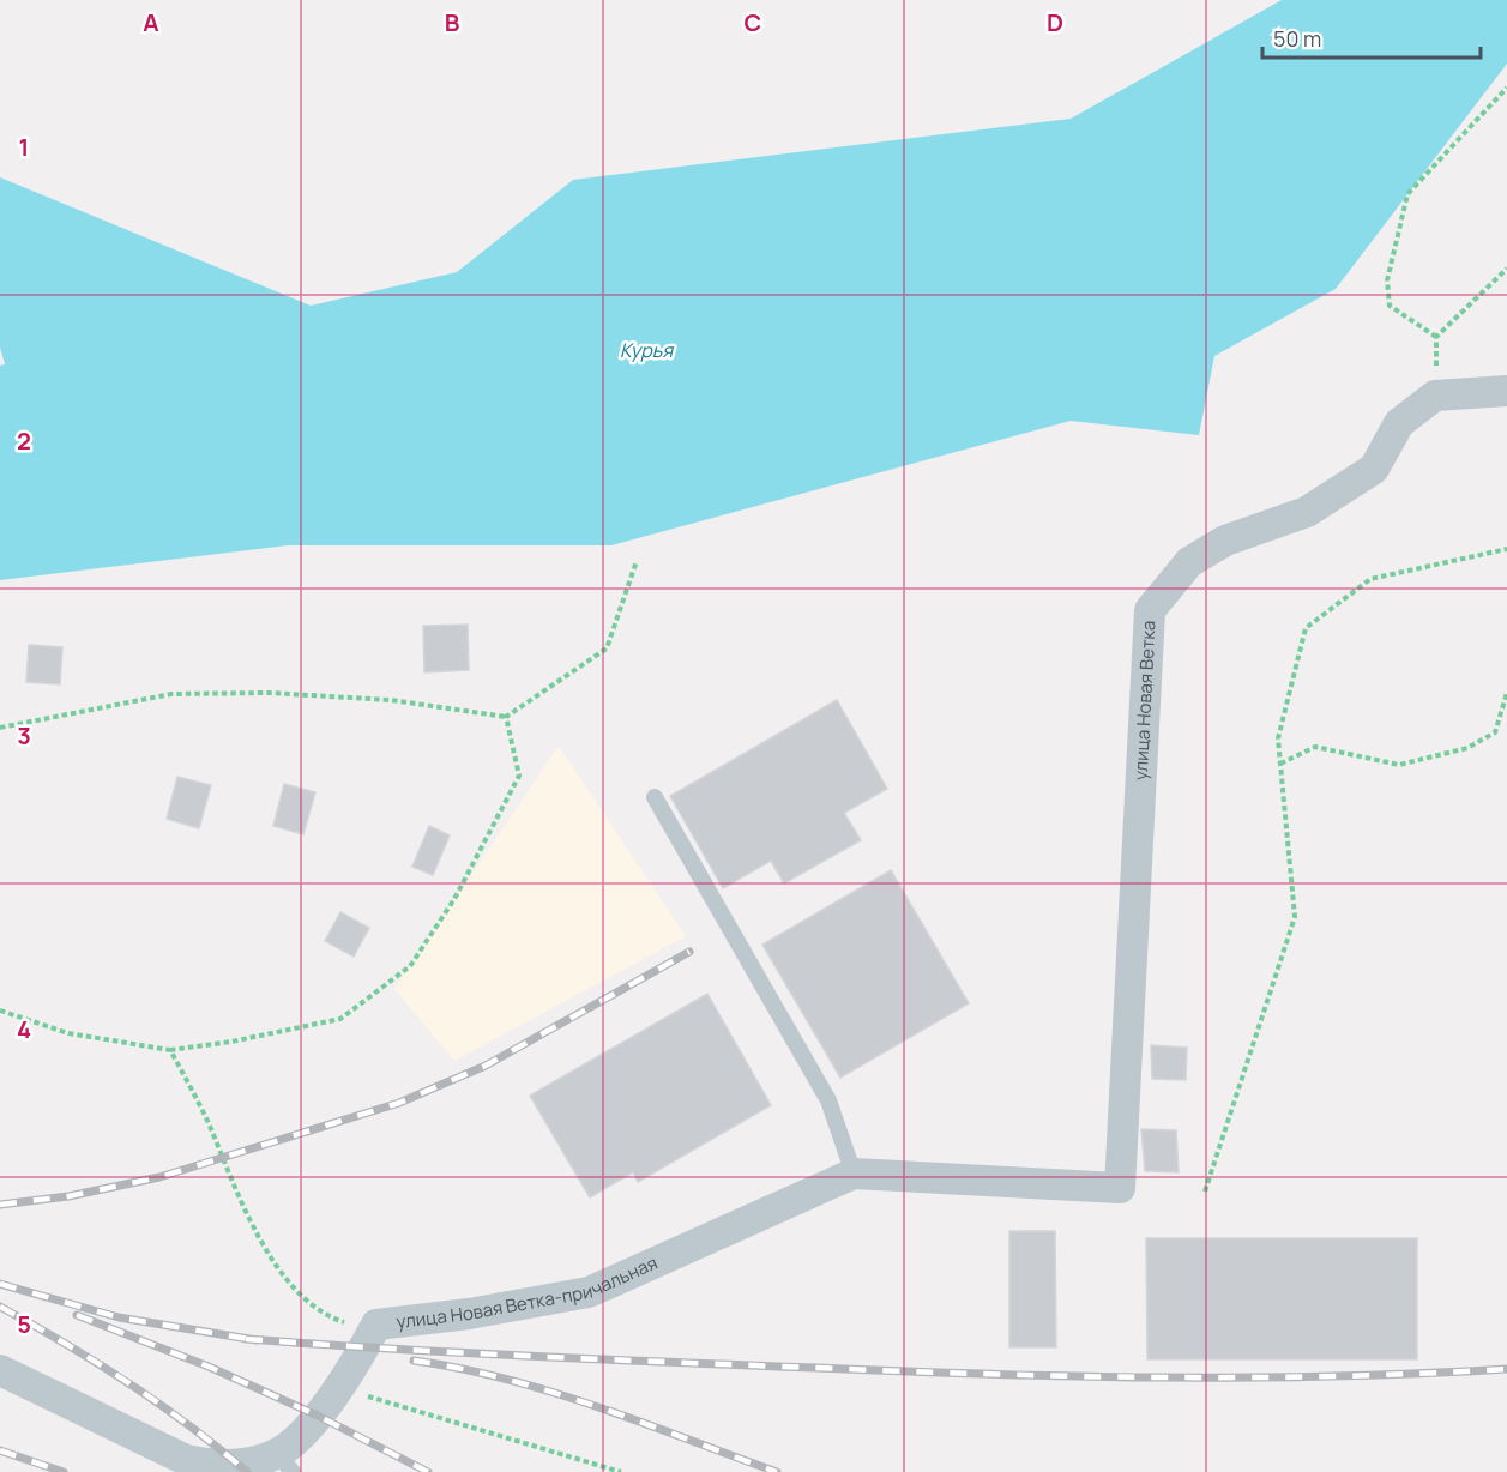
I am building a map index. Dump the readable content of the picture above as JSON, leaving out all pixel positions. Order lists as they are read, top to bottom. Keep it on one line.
{"streets":{"street":["улица Новая Ветка","улица Новая Ветка-причальная"]},"crossings":[["улица Новая Ветка","улица Новая Ветка-причальная"]],"water":["Курья"],"scale_bar":"50 m","grid":{"columns":["A","B","C","D"],"rows":["1","2","3","4","5"]}}
